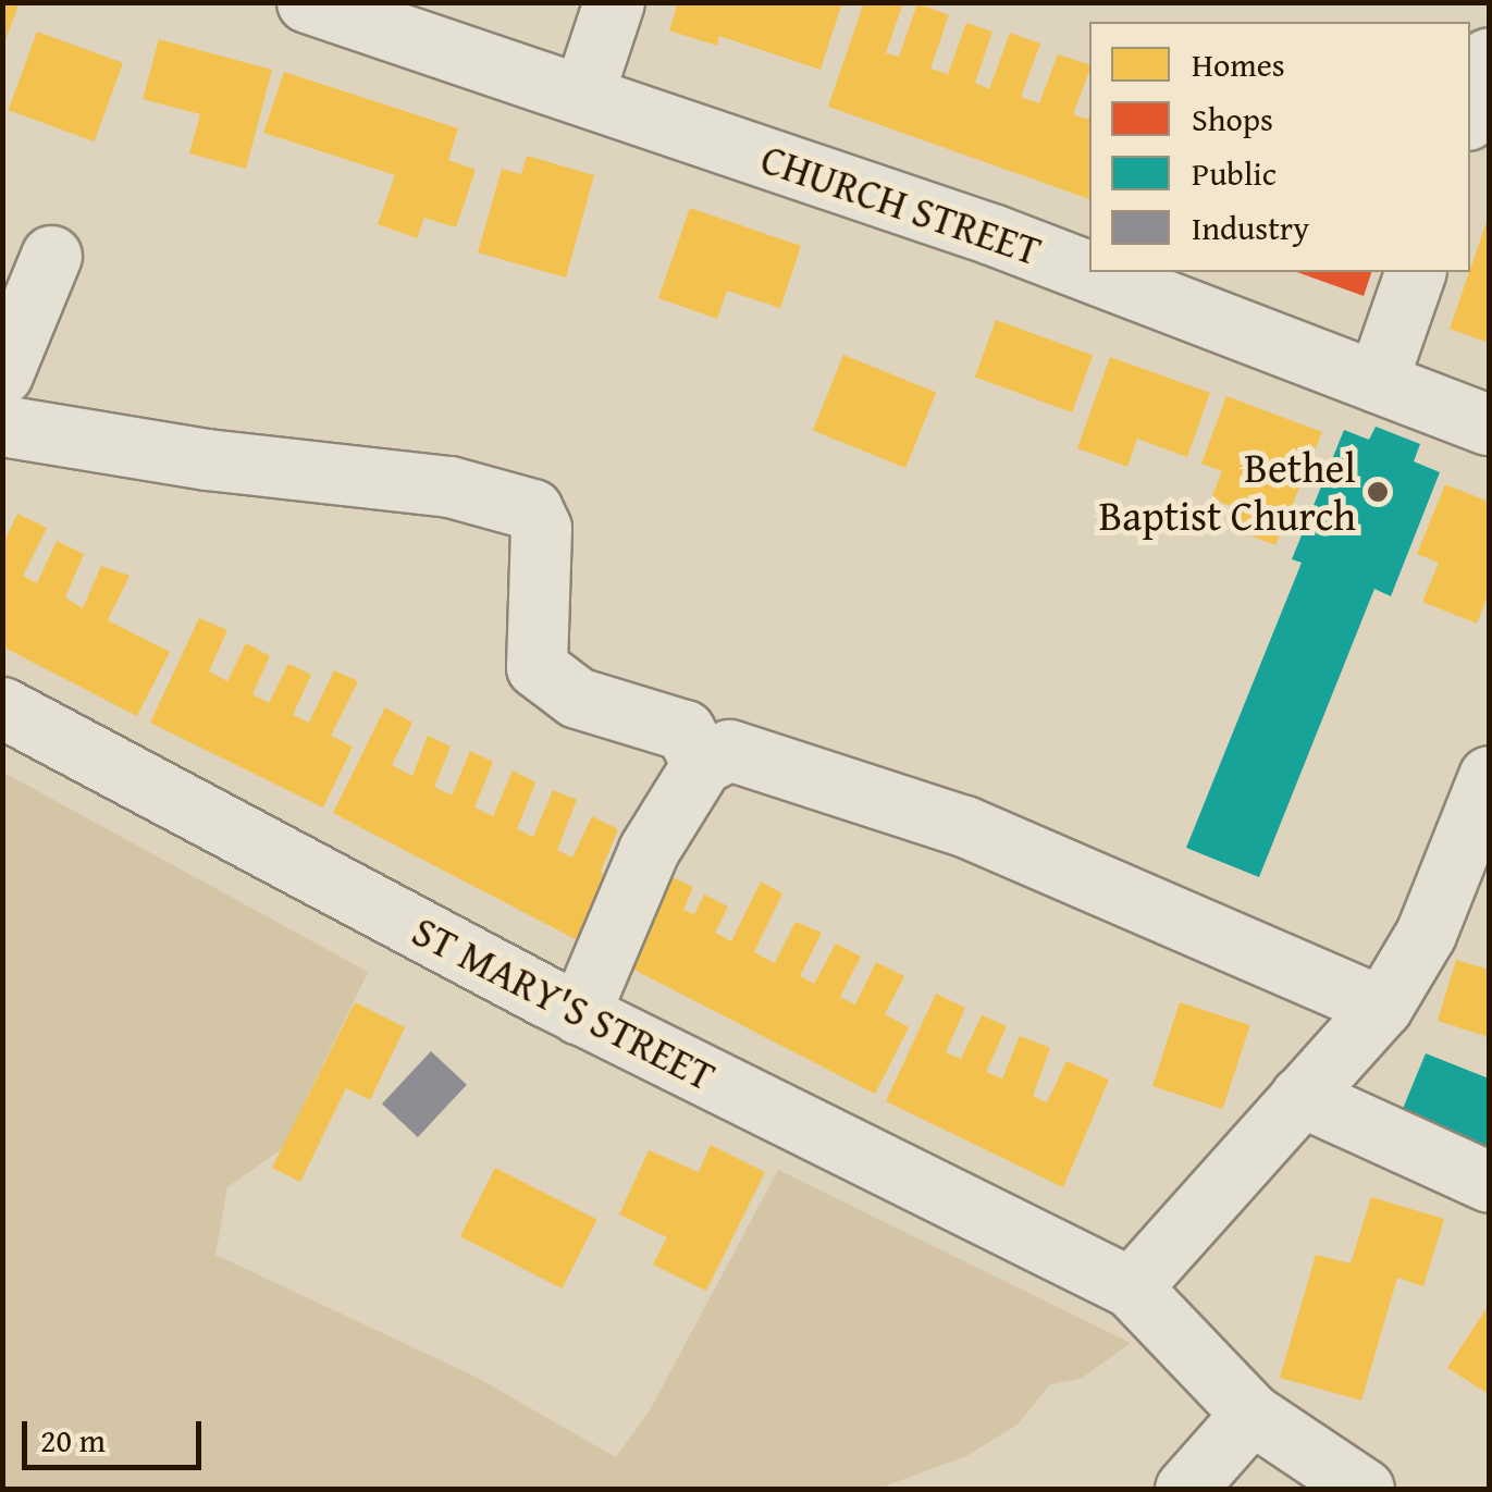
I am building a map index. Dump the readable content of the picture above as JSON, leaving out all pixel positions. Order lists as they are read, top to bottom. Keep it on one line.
{"streets":{"street":["CHURCH STREET","ST MARY'S STREET"]},"places":["Bethel Baptist Church"],"legend":["Homes","Shops","Public","Industry"],"scale_bar":"20 m"}
